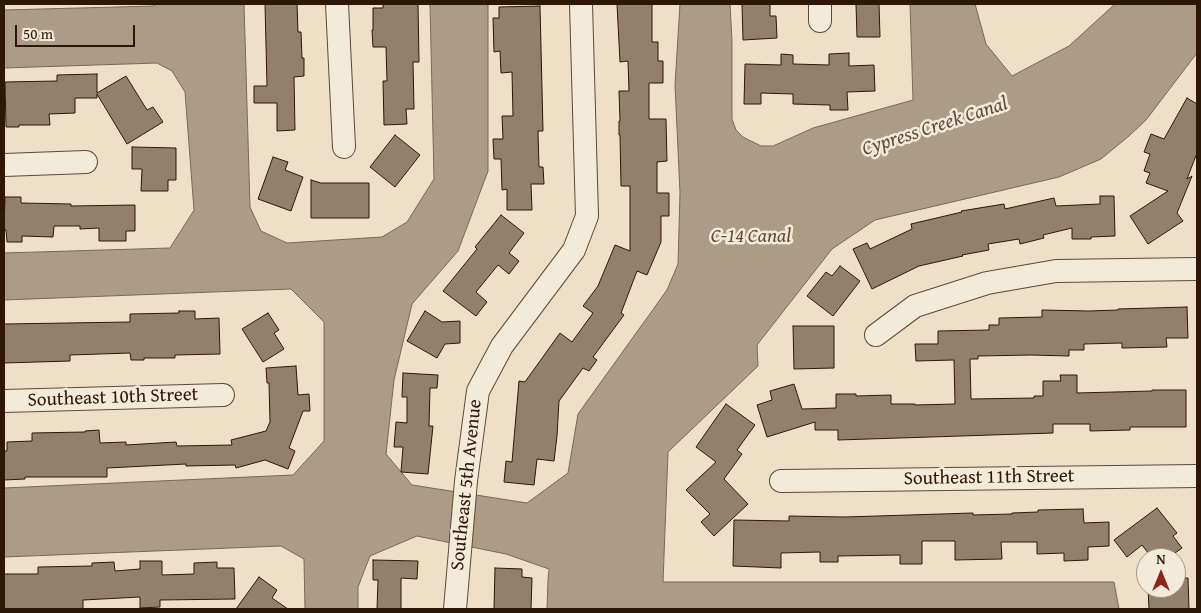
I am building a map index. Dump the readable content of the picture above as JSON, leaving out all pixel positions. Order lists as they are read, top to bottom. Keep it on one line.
{"streets":{"street":["Southeast 10th Street","Southeast 11th Street","Southeast 5th Avenue"]},"water":["Cypress Creek Canal","C-14 Canal"],"scale_bar":"50 m","north":"top"}
